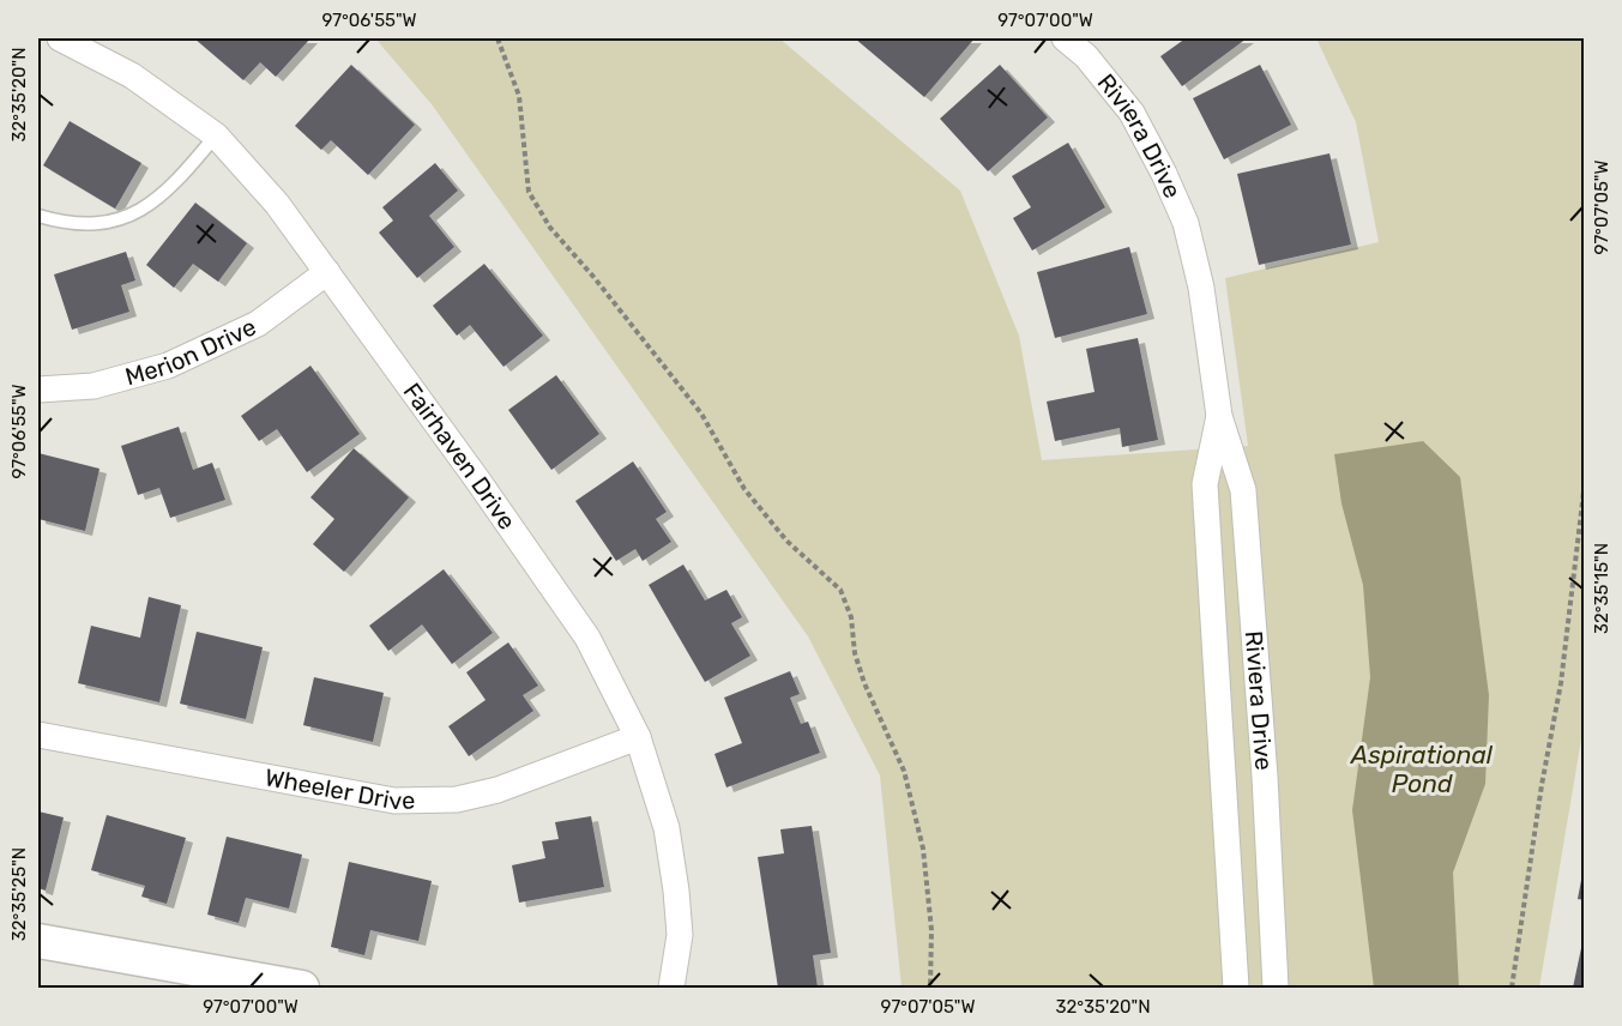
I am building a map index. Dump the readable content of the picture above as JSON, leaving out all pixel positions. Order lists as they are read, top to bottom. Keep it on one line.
{"streets":{"street":["Riviera Drive","Merion Drive","Fairhaven Drive","Wheeler Drive"]},"crossings":[["Merion Drive","Fairhaven Drive"],["Fairhaven Drive","Wheeler Drive"]],"water":["Aspirational Pond"],"coordinates":["97°06'55\"W","97°07'00\"W","32°35'20\"N","97°07'05\"W","32°35'15\"N","32°35'25\"N"]}
